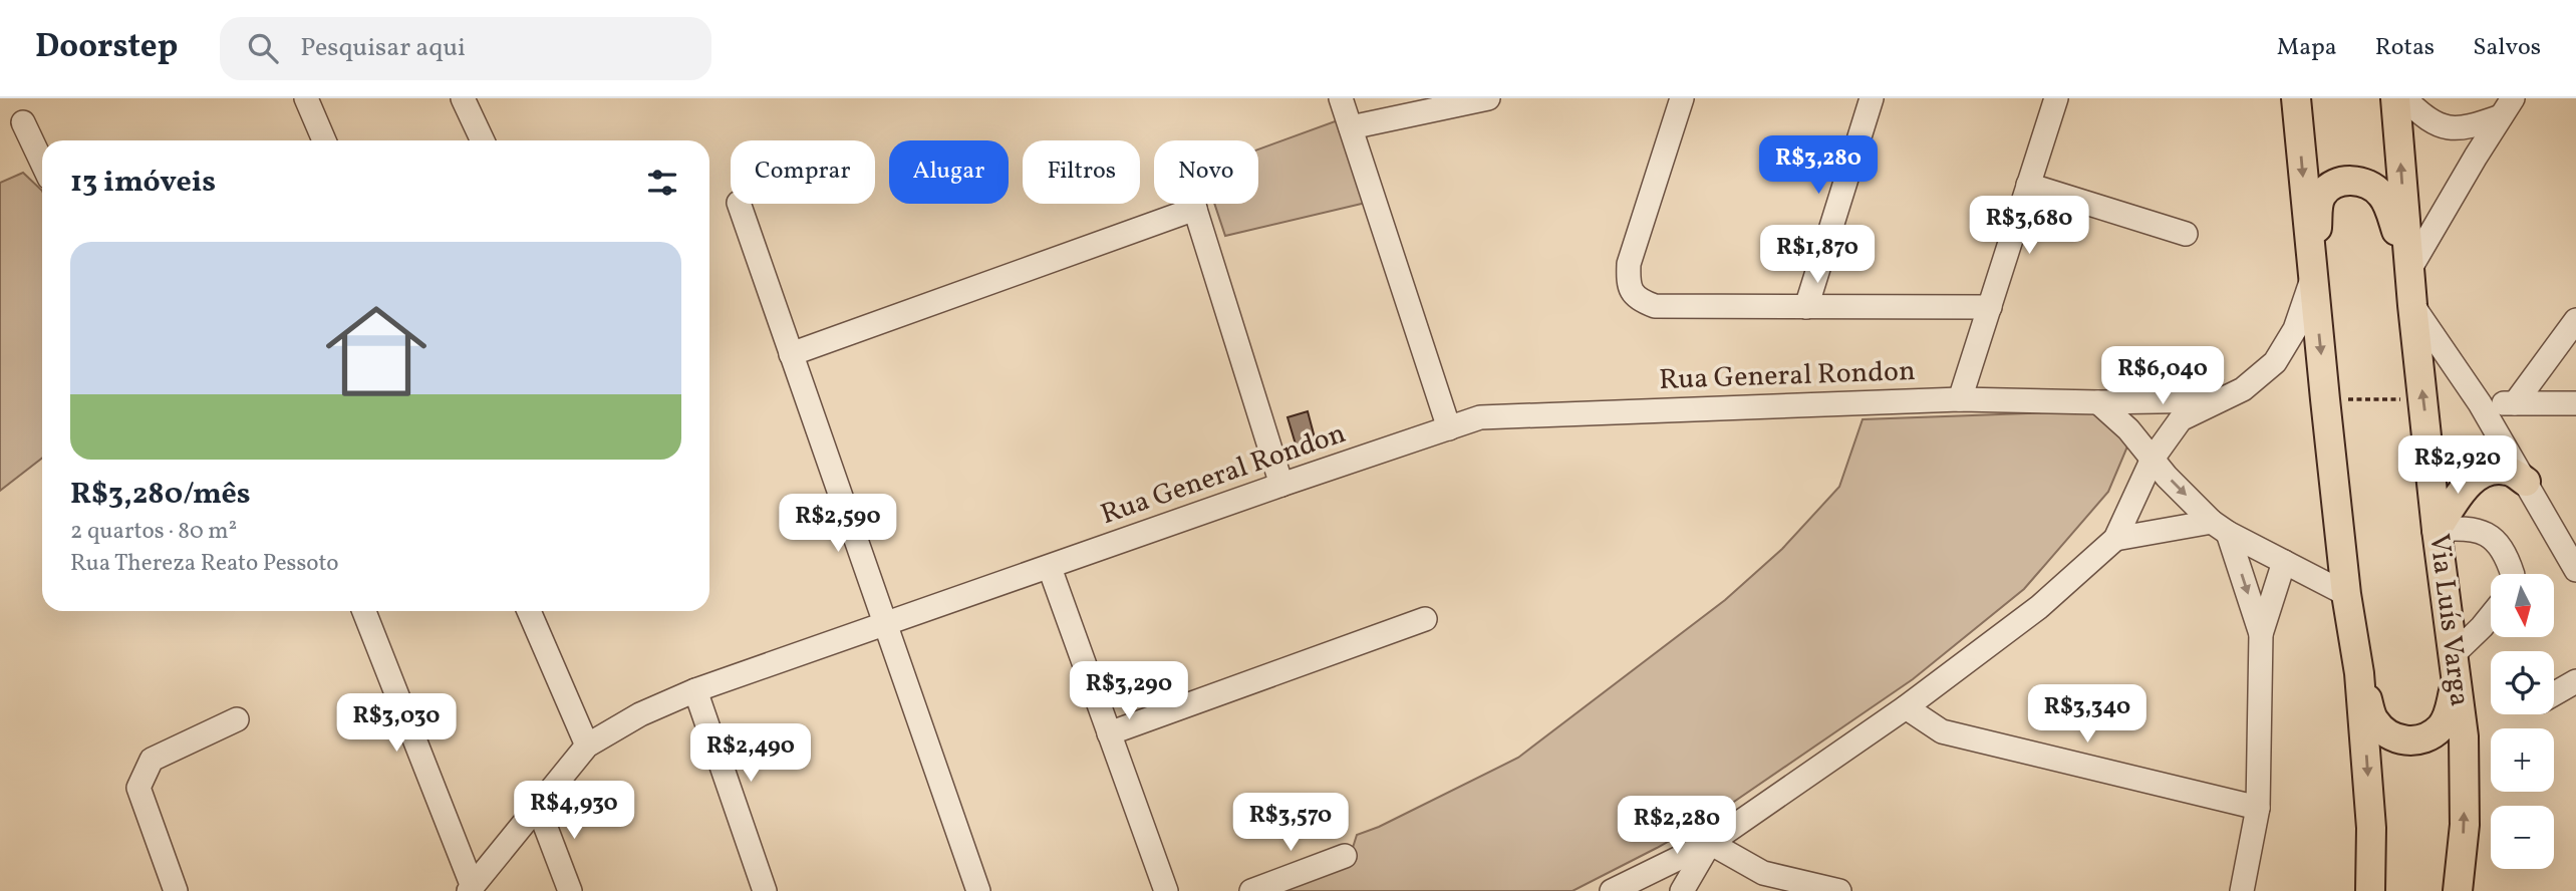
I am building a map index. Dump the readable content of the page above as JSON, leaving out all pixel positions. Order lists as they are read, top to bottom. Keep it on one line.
{"streets":{"main road":["Via Luís Varga"],"street":["Rua General Rondon"]},"north":"bottom","page":{"header":"Doorstep","search":"Pesquisar aqui","nav":["Mapa","Rotas","Salvos"],"price":["R$3,280","R$3,680","R$1,870","R$6,040","R$2,920","R$2,590","R$3,290","R$3,340","R$3,030","R$2,490","R$4,930","R$3,570","R$2,280"],"chip":["Comprar","Alugar","Filtros","Novo"],"heading":"13 imóveis","list":[{"name":"R$3,280/mês","note":"2 quartos · 80 m² · Rua Thereza Reato Pessoto"}],"map_buttons":["+","−"]}}
